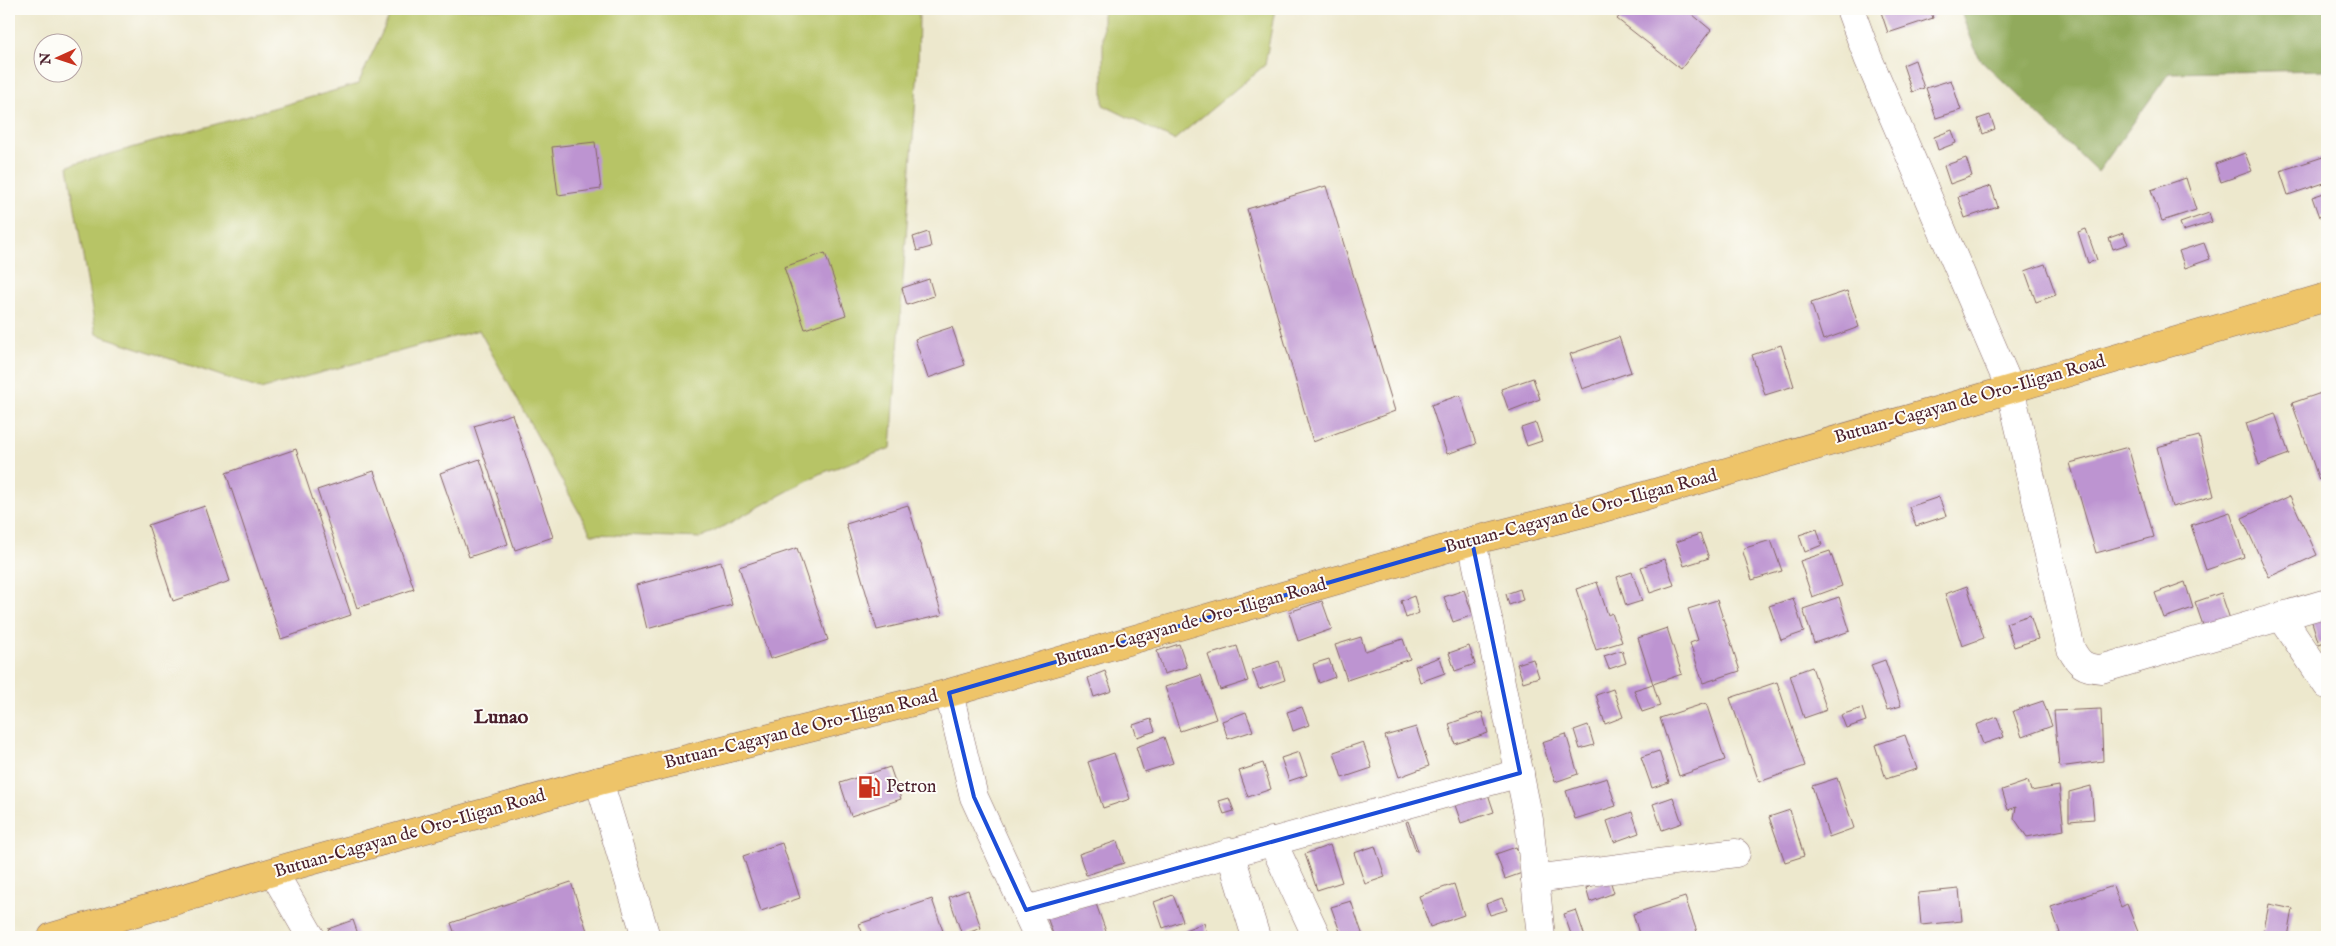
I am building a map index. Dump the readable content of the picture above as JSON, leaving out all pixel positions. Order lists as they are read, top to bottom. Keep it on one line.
{"streets":{"highway":["Butuan-Cagayan de Oro-Iligan Road"]},"districts":["Lunao"],"places":{"fuel station":["Petron"]},"north":"left"}
